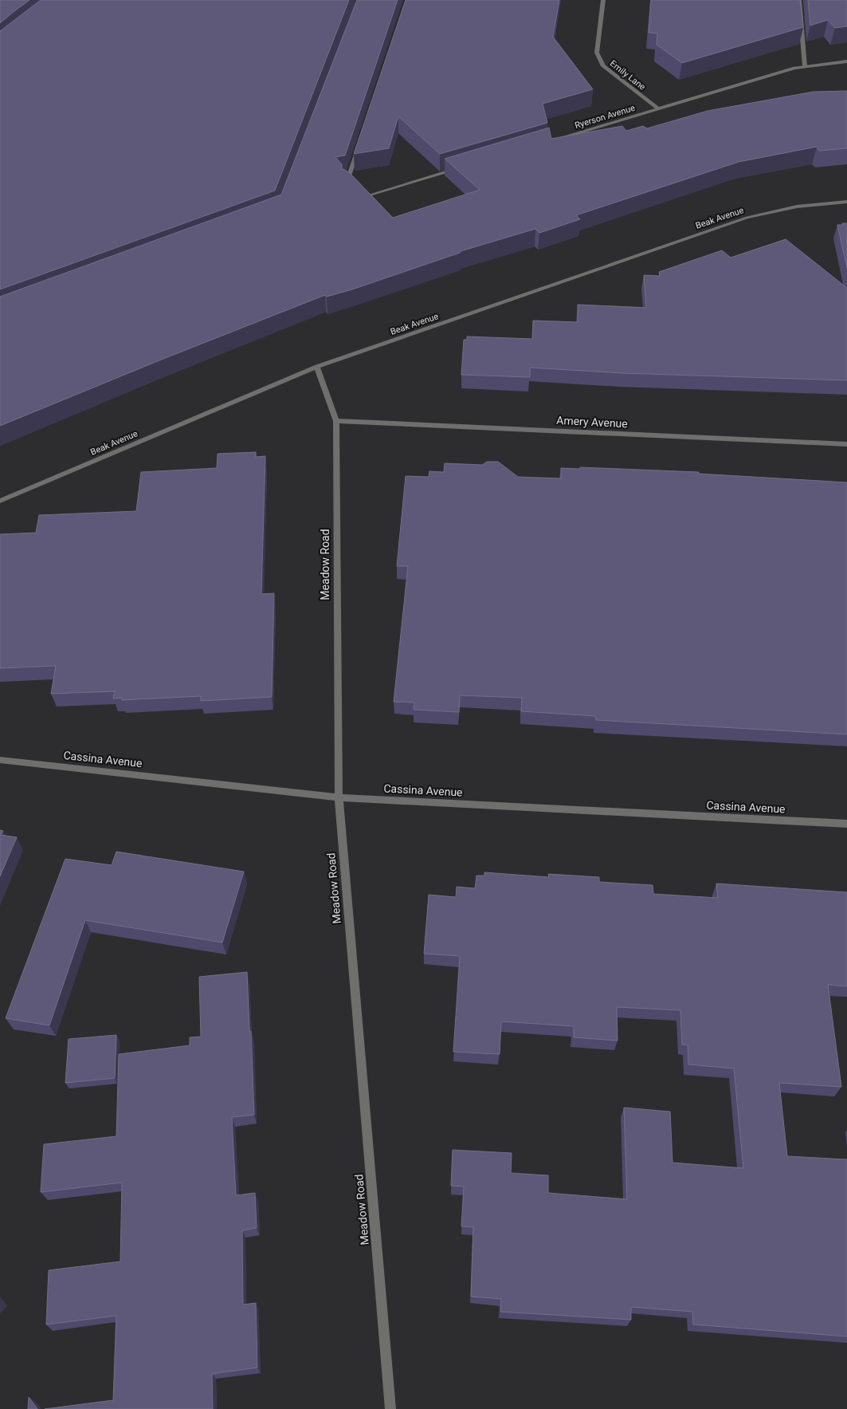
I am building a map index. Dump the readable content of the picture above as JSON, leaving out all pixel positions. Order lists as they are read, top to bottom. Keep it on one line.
{"streets":{"street":["Emily Lane","Ryerson Avenue","Beak Avenue","Amery Avenue","Meadow Road","Cassina Avenue"]},"crossings":[["Emily Lane","Ryerson Avenue"],["Beak Avenue","Meadow Road"],["Amery Avenue","Meadow Road"],["Meadow Road","Cassina Avenue"]]}
